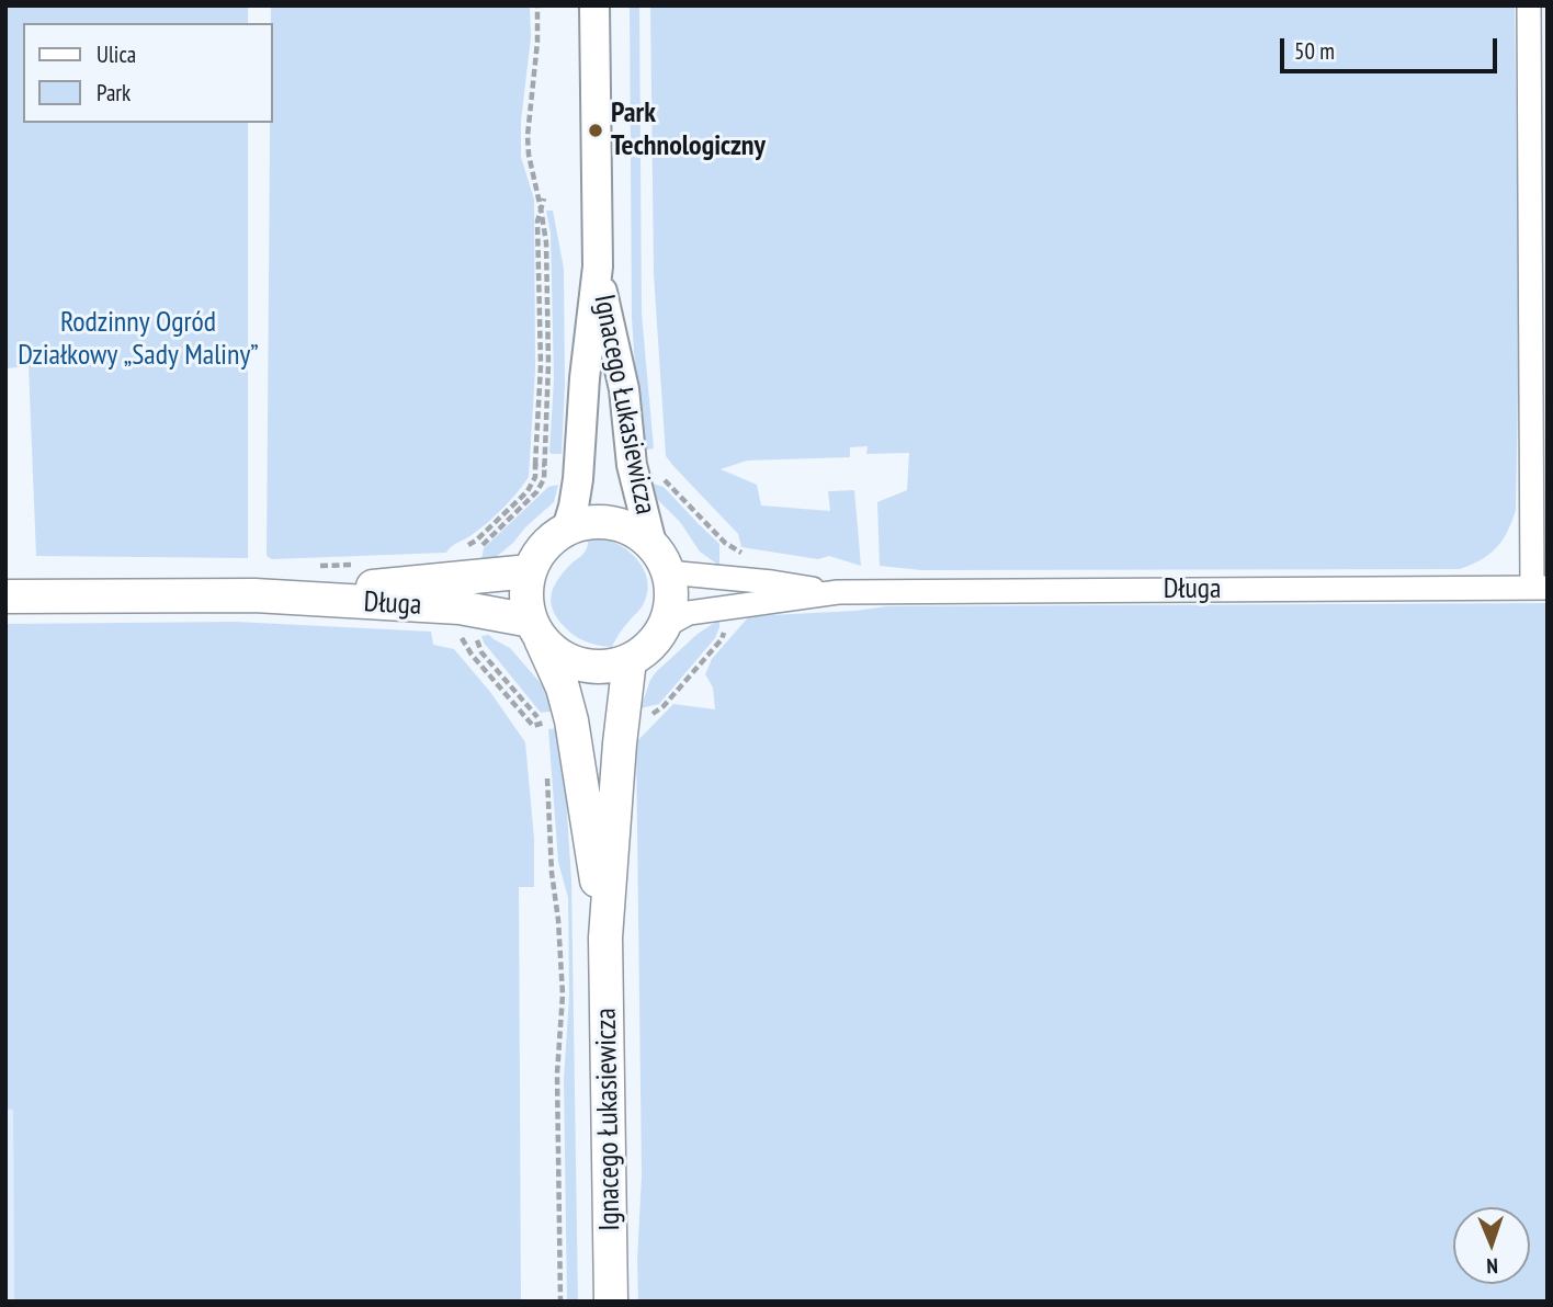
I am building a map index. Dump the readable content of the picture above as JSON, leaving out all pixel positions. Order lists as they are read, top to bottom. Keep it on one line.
{"streets":{"main road":["Ignacego Łukasiewicza","Długa"]},"crossings":[["Ignacego Łukasiewicza","Długa"]],"parks":["Rodzinny Ogród Działkowy „Sady Maliny”"],"places":["Park Technologiczny"],"legend":["Ulica","Park"],"scale_bar":"50 m","north":"bottom"}
